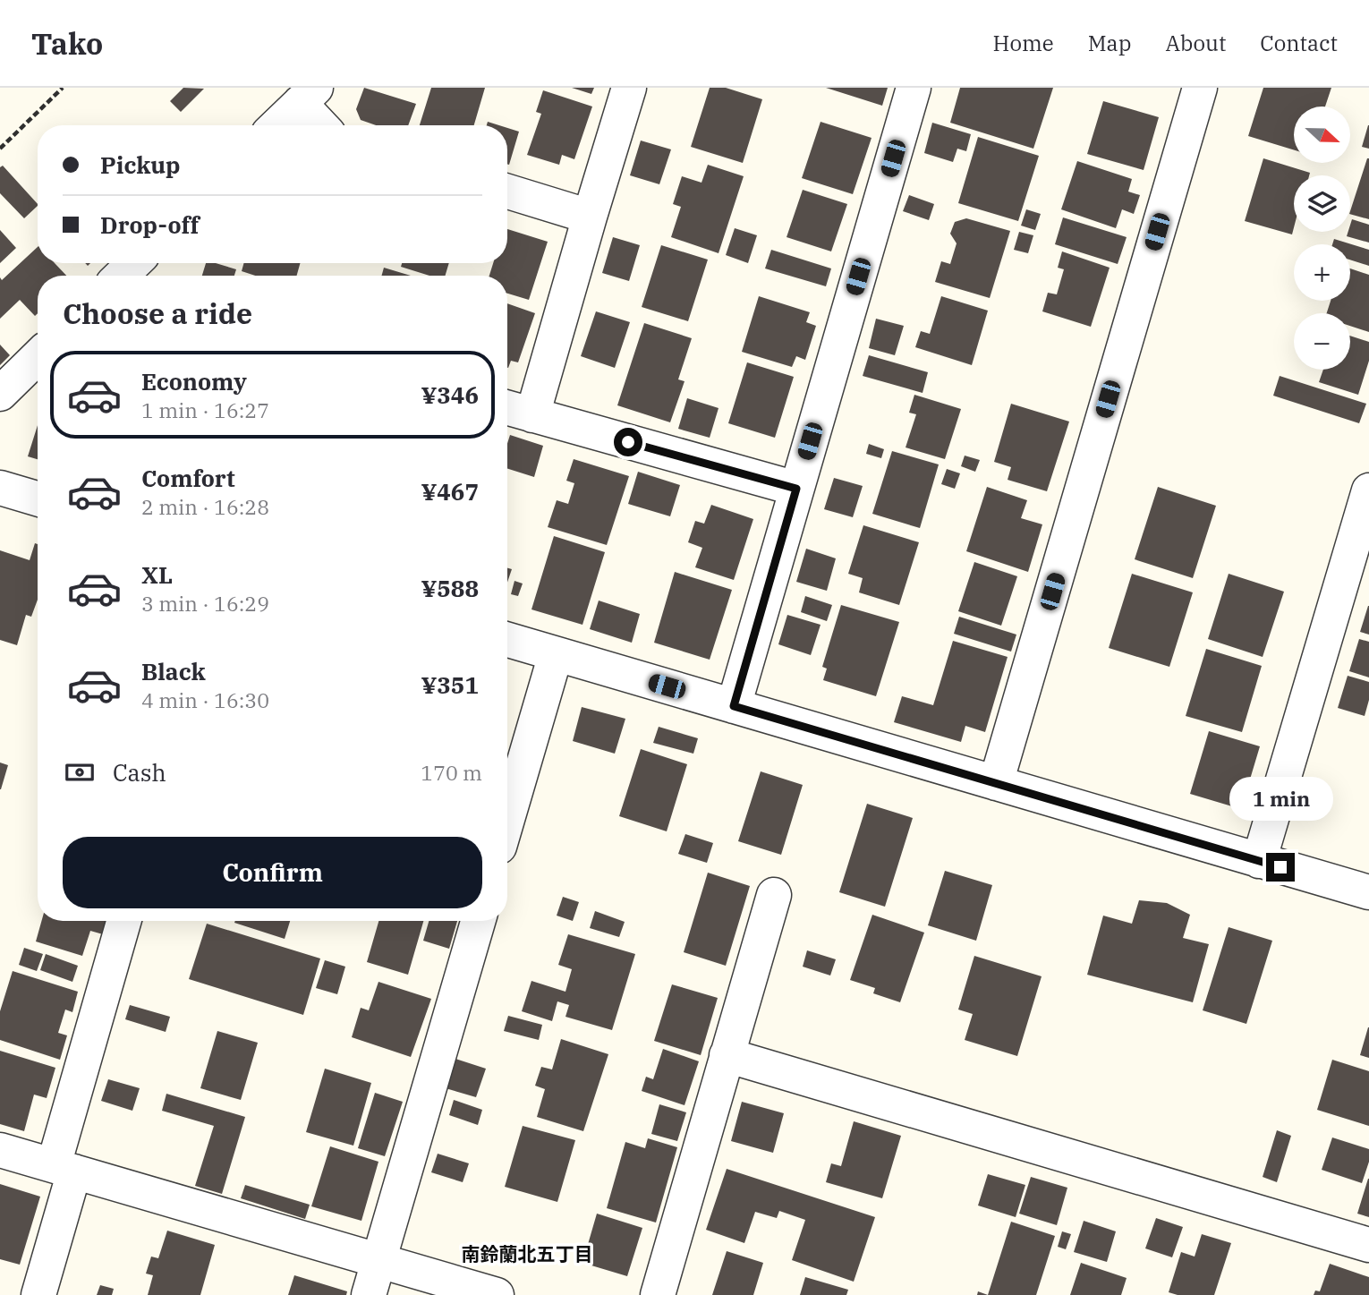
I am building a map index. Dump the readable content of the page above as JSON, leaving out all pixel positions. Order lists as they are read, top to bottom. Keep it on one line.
{"districts":["南鈴蘭北五丁目"],"north":"right","page":{"header":"Tako","nav":["Home","Map","About","Contact"],"map_buttons":["+","−"],"banner":["Pickup","Drop-off"],"heading":"Choose a ride","list":[{"name":"Economy","note":"1 min · 16:27","value":"¥346"},{"name":"Comfort","note":"2 min · 16:28","value":"¥467"},{"name":"XL","note":"3 min · 16:29","value":"¥588"},{"name":"Black","note":"4 min · 16:30","value":"¥351"}],"pay":["Cash","170 m"],"bubble":"1 min","buttons":"Confirm"}}
